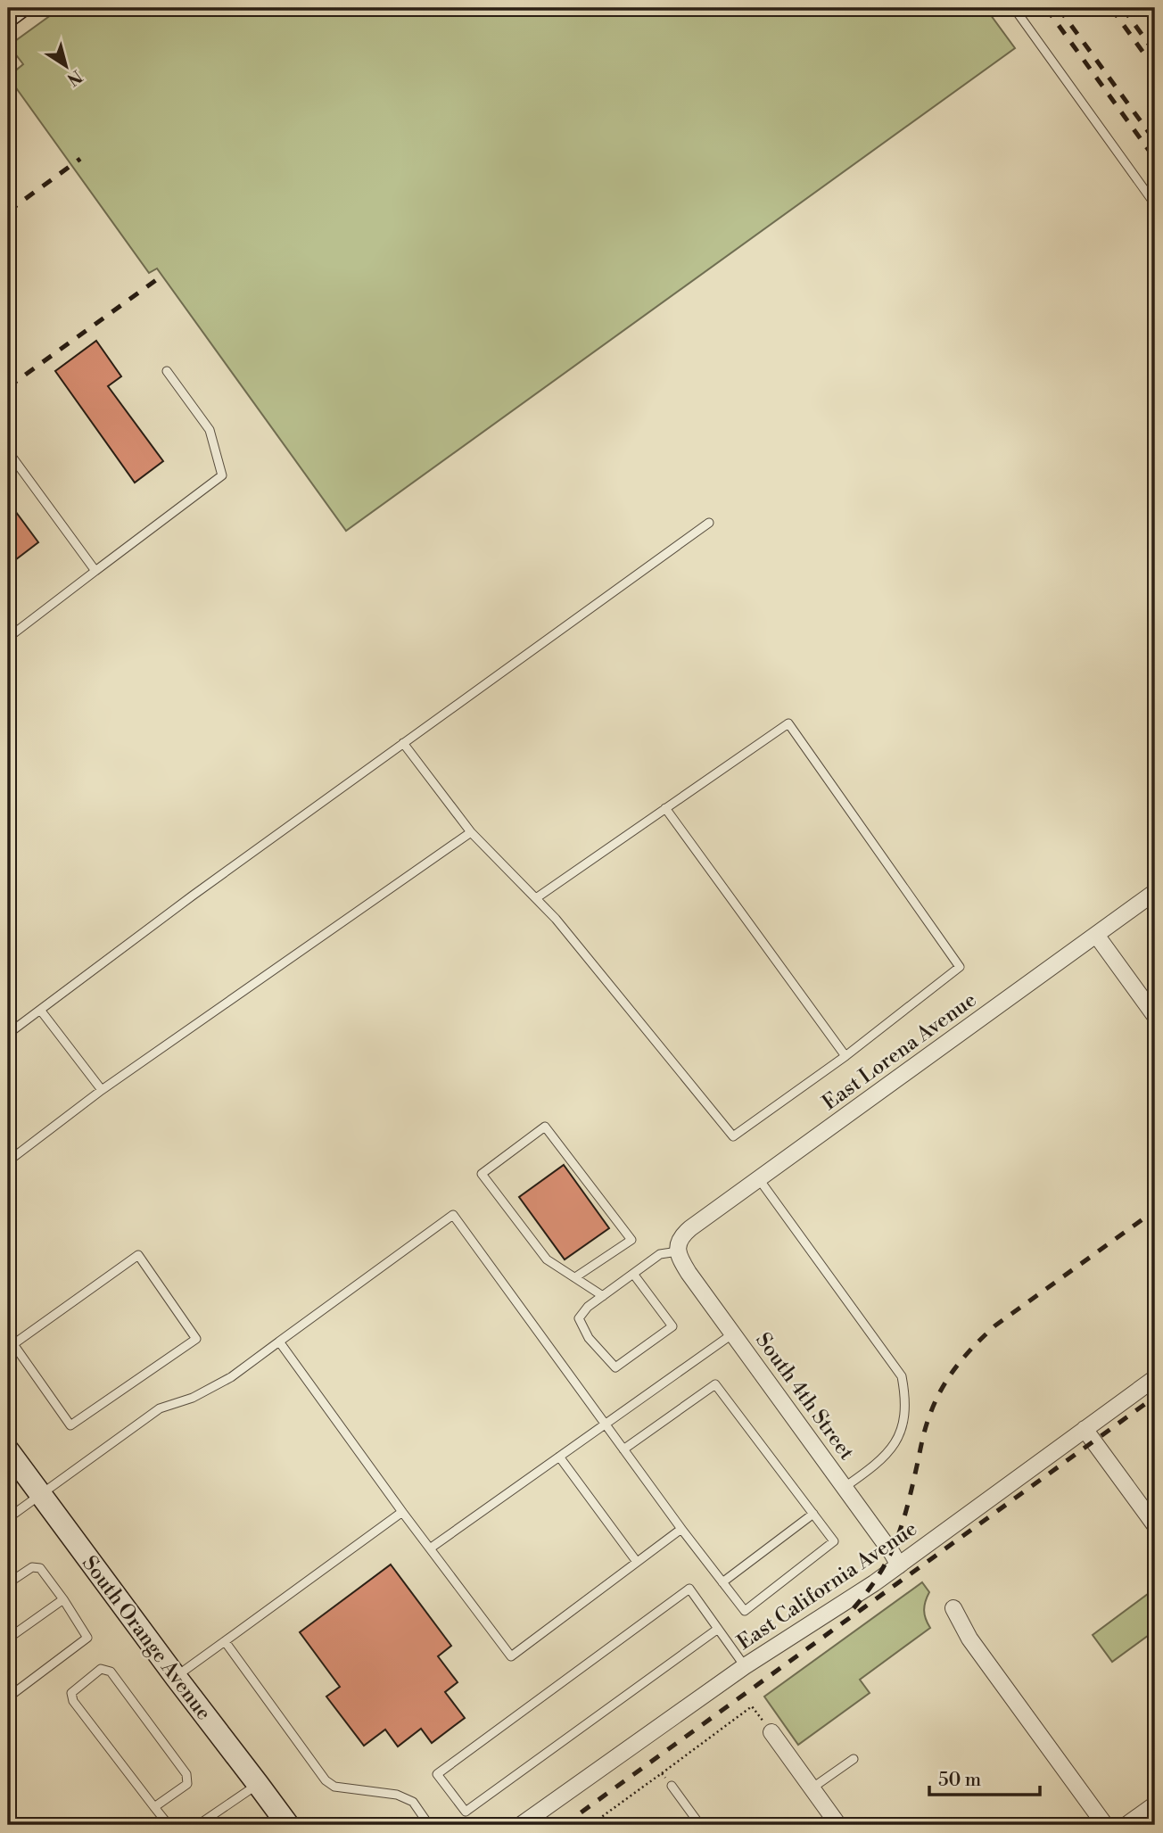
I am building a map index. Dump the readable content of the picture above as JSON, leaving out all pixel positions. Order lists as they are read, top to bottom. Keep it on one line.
{"streets":{"street":["East Lorena Avenue","South 4th Street","East California Avenue","South Orange Avenue"]},"crossings":[["East Lorena Avenue","South 4th Street"],["South 4th Street","East California Avenue"]],"scale_bar":"50 m","north":"bottom right"}
